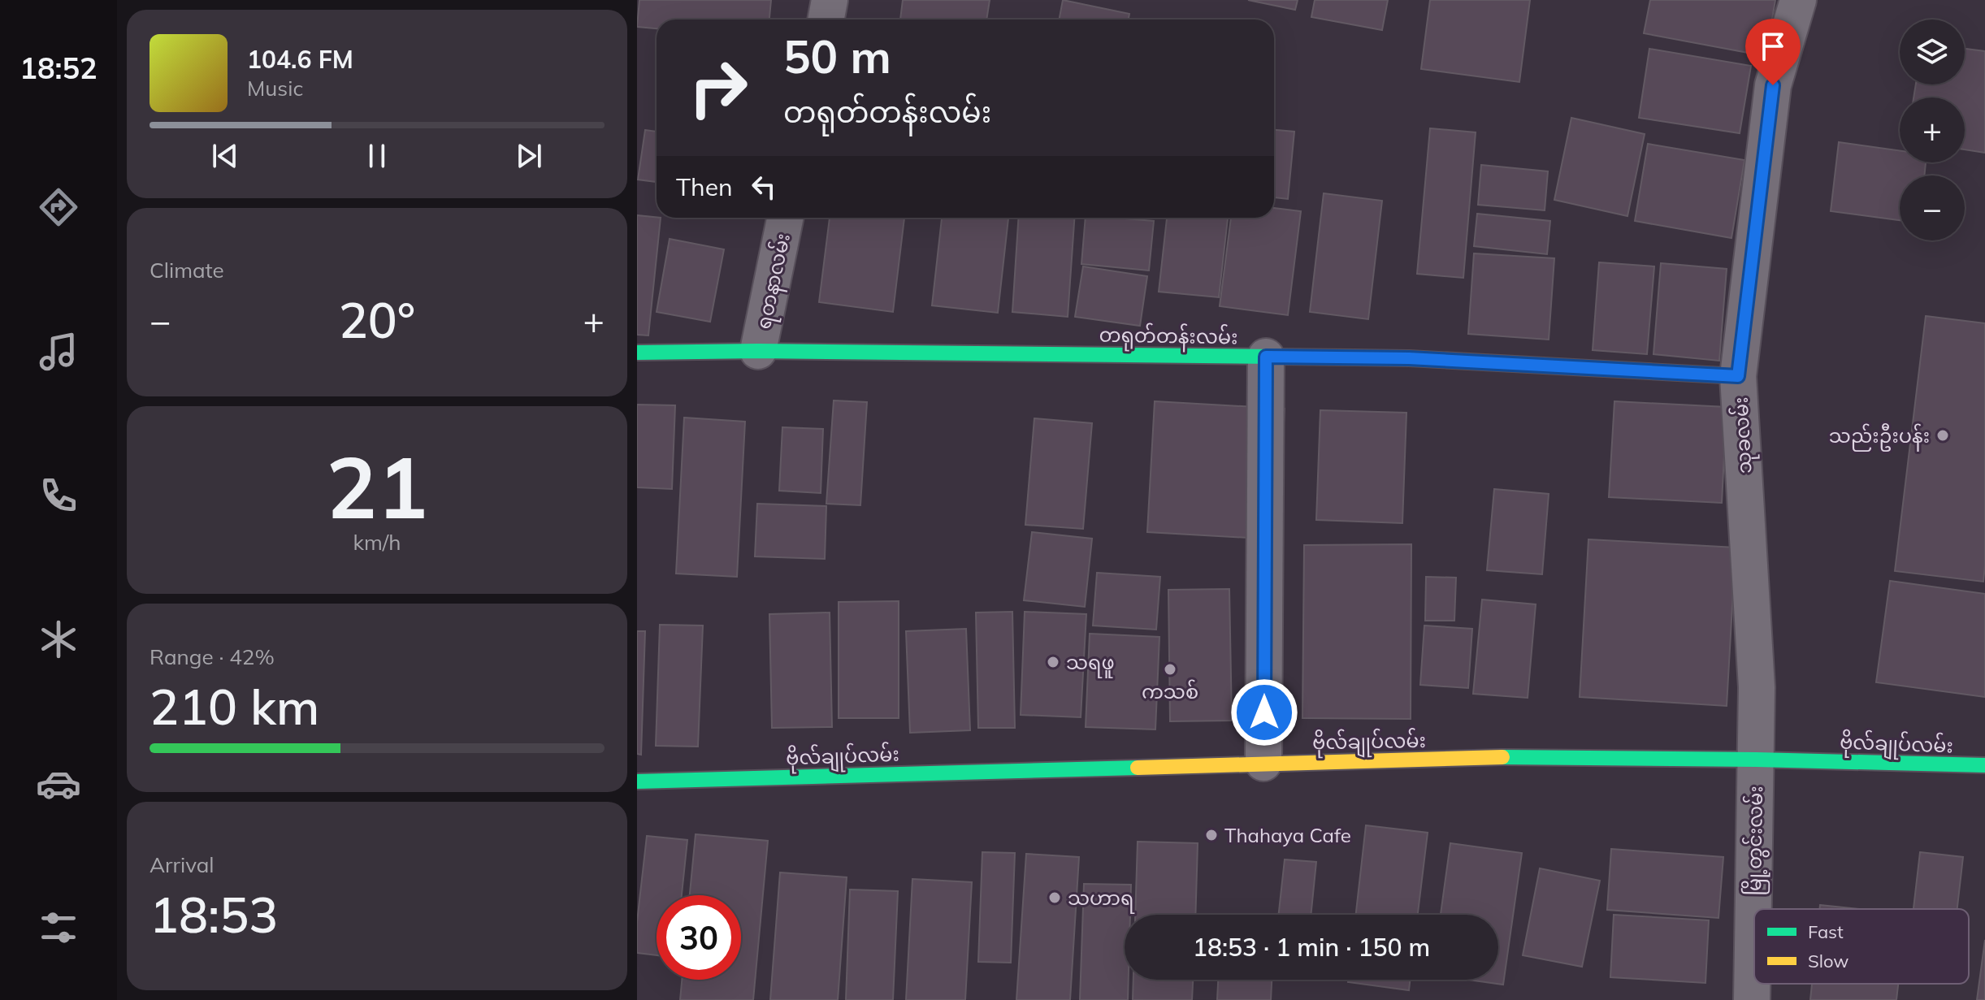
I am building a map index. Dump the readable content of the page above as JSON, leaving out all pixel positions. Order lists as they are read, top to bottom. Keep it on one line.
{"streets":{"main road":["တရုတ်တန်းလမ်း","ဗိုလ်ချုပ်လမ်း"],"street":["ရတနာလမ်း","သုခလမ်း","မြို့တွင်းလမ်း"]},"crossings":[["ရတနာလမ်း","တရုတ်တန်းလမ်း"],["တရုတ်တန်းလမ်း","သုခလမ်း"],["သုခလမ်း","ဗိုလ်ချုပ်လမ်း"],["သုခလမ်း","မြို့တွင်းလမ်း"],["ဗိုလ်ချုပ်လမ်း","မြို့တွင်းလမ်း"]],"places":["သည်းဦးပန်း","သရဖူ","ကသစ်","Thahaya Cafe","သဟာရ"],"legend":["Fast","Slow"],"page":{"tabs":"18:52","map_buttons":["+","−"],"turn":["50 m","တရုတ်တန်းလမ်း"],"song":["104.6 FM","Music"],"then":"Then","tile":["Climate",["21","km/h"],["Range · 42%","210 km"],["Arrival","18:53"]],"heat":["−","20°","+"],"limit":"30","trip":"18:53 · 1 min · 150 m"}}
